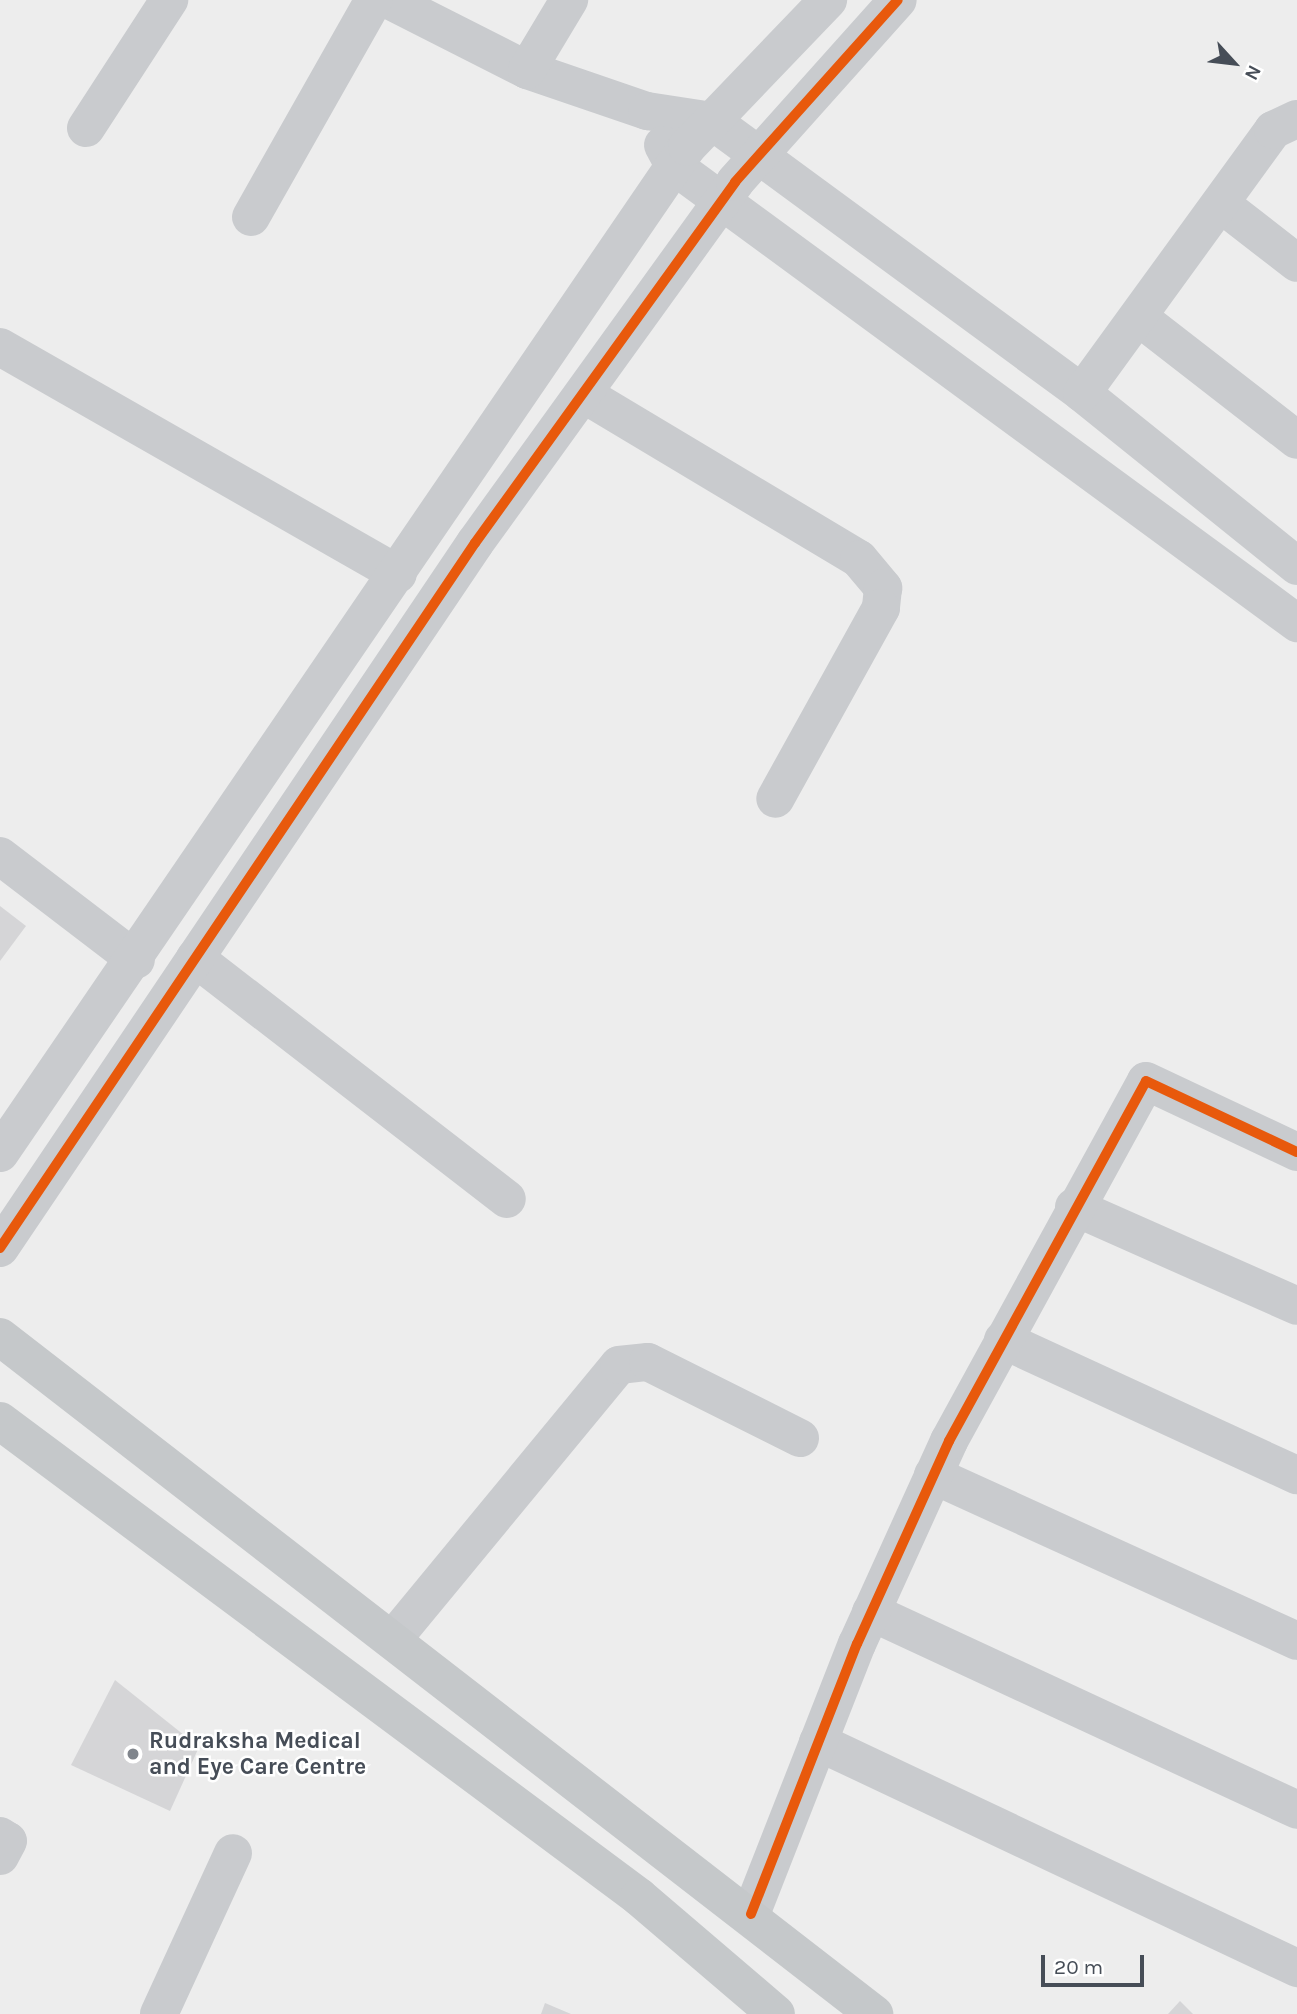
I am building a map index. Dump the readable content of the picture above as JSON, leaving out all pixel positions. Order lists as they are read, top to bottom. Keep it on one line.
{"places":["Rudraksha Medical and Eye Care Centre"],"scale_bar":"20 m","north":"bottom right"}
